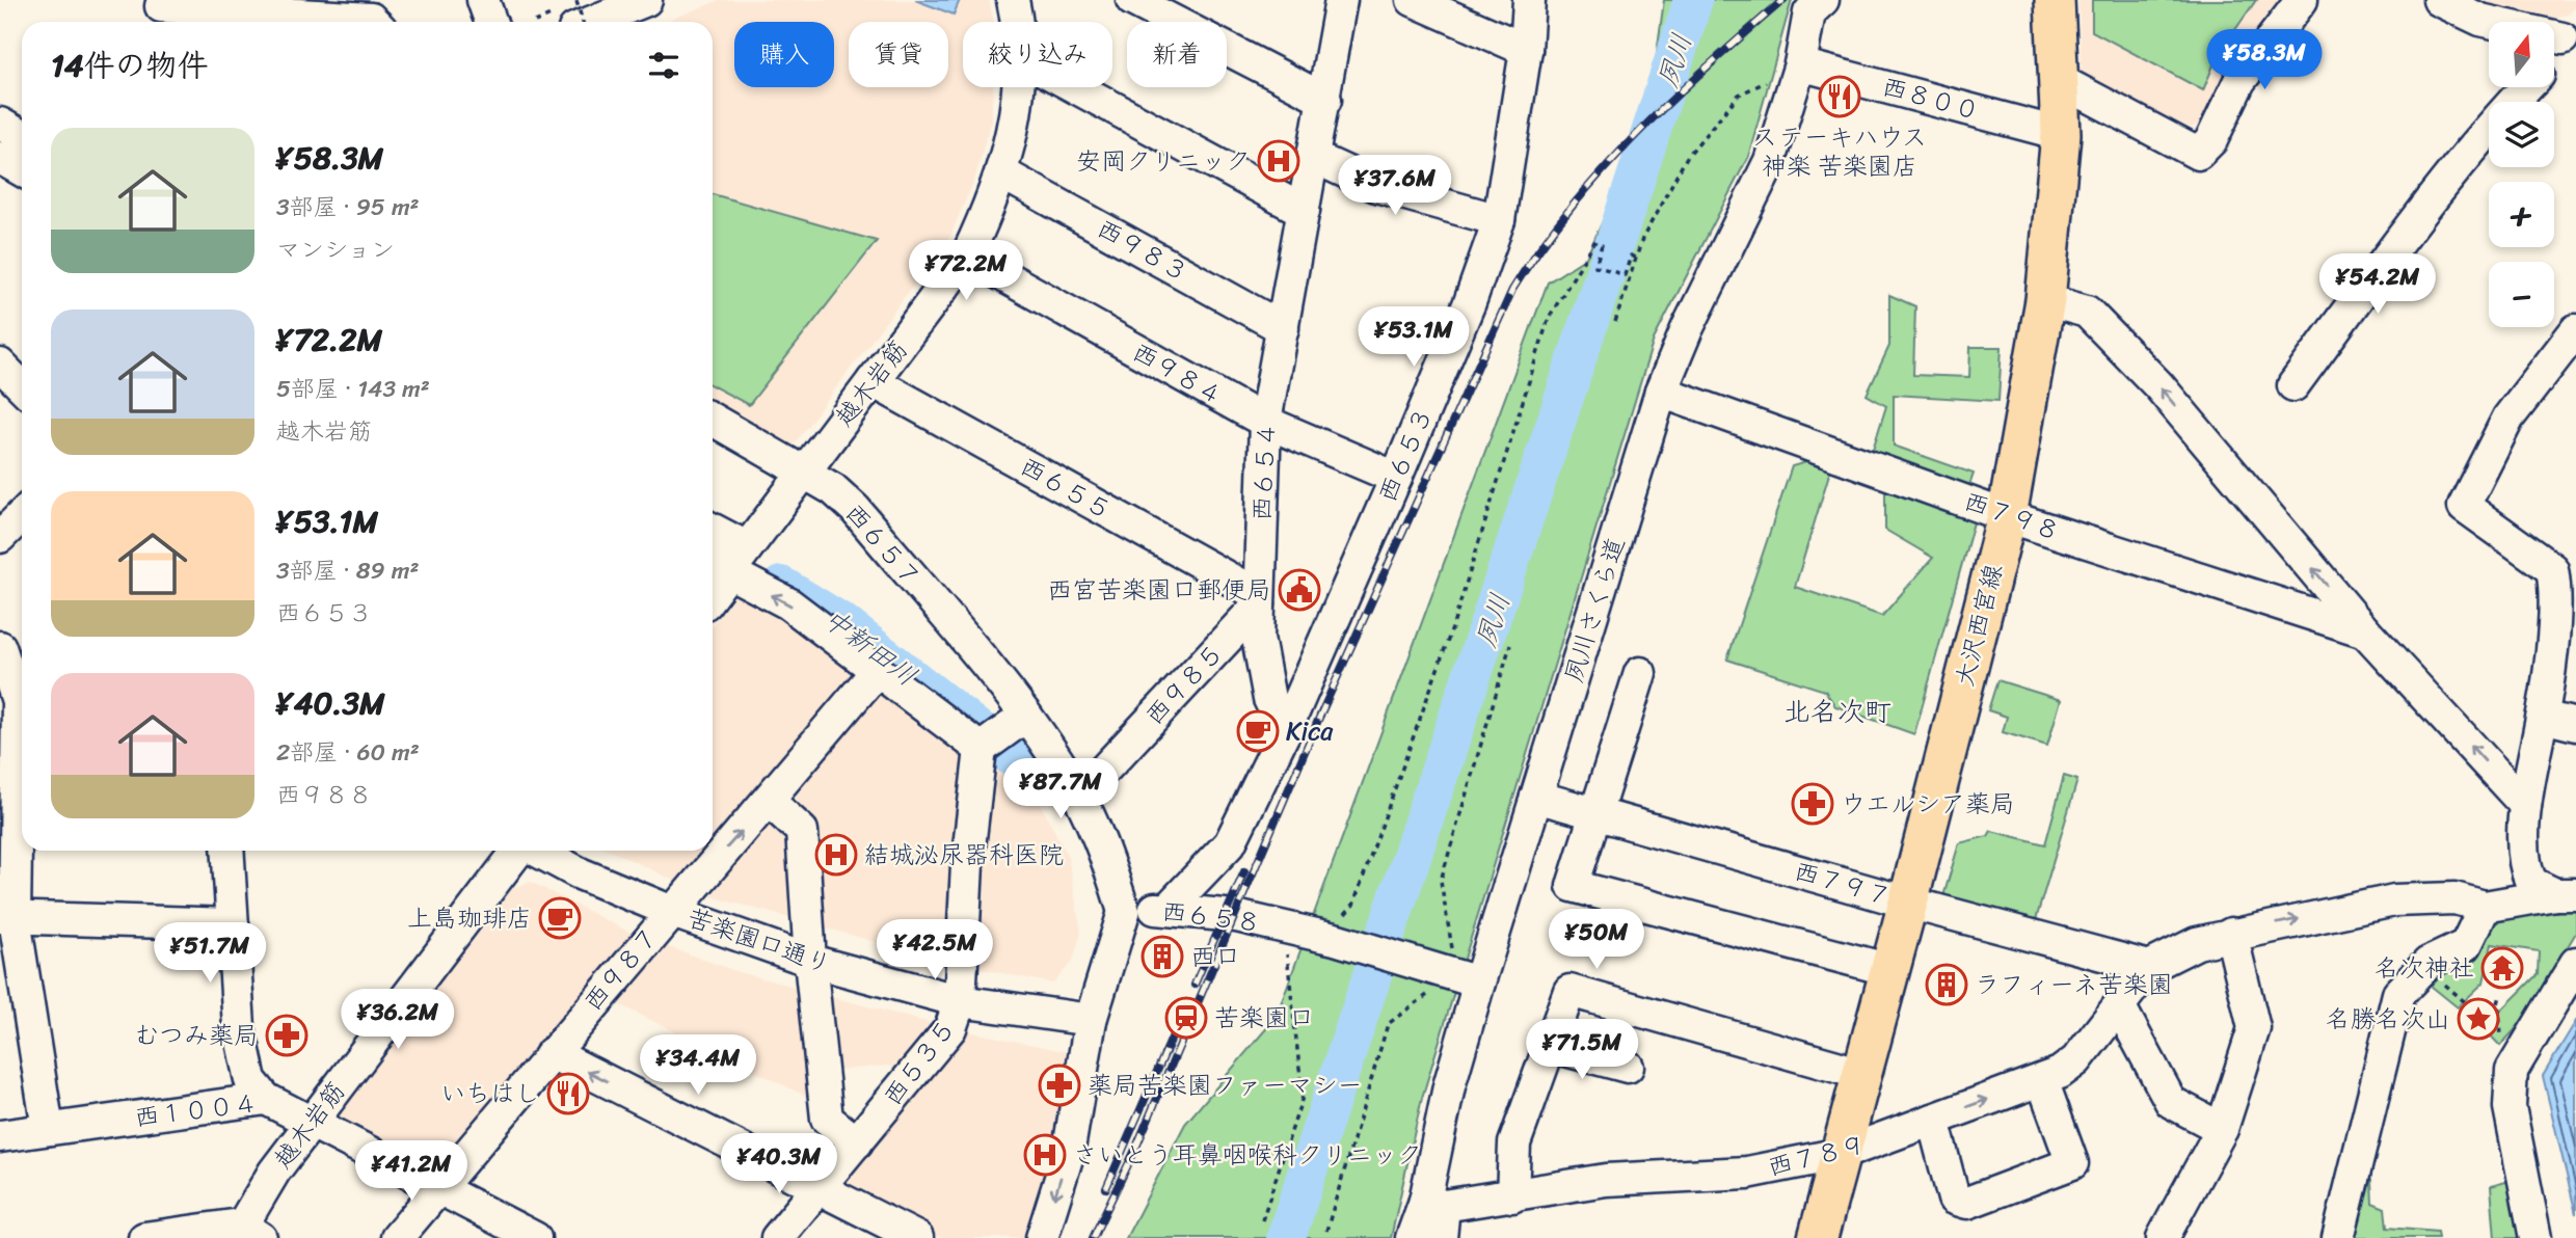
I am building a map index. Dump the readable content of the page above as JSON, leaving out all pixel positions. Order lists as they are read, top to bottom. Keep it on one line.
{"streets":{"main road":["大沢西宮線"],"street":["西８００","西９８３","西９８４","越木岩筋","西６５３","西６５４","西６５５","西７９８","西６５７","夙川さくら道","西９８５","西７９７","西６５８","苦楽園口通り","西９８７","西５３５","西１００４","西７８９"]},"crossings":[["西８００","夙川さくら道"],["西８００","大沢西宮線"],["西９８３","越木岩筋"],["西９８３","西６５４"],["西９８４","越木岩筋"],["西９８４","西６５３"],["西９８４","西６５４"],["越木岩筋","西６５５"],["越木岩筋","西６５７"],["越木岩筋","西１００４"],["西６５３","西６５４"],["西６５４","西６５５"],["西６５４","西９８５"],["西６５５","西９８５"],["西７９８","夙川さくら道"],["西７９８","大沢西宮線"],["西６５７","西６５８"],["西６５７","西５３５"],["夙川さくら道","西７９７"],["夙川さくら道","西６５８"],["夙川さくら道","西７８９"],["大沢西宮線","西７９７"],["大沢西宮線","西７８９"],["西９８５","西６５８"],["西７９７","西７８９"],["西６５８","西５３５"],["苦楽園口通り","西９８７"],["苦楽園口通り","西５３５"],["西９８７","西１００４"]],"districts":["北名次町"],"water":["夙川","中新田川"],"places":{"restaurant":["ステーキハウス 神楽 苦楽園店","いちはし"],"hospital":["安岡クリニック","結城泌尿器科医院","さいとう耳鼻咽喉科クリニック"],"public building":["西宮苦楽園口郵便局"],"cafe":["Kica","上島珈琲店"],"pharmacy":["ウエルシア薬局","むつみ薬局","薬局苦楽園ファーマシー"],"building":["西口","ラフィーネ苦楽園"],"temple":["名次神社"],"station":["苦楽園口"],"place":["名勝名次山"]},"north":"top","page":{"map_buttons":["+","−"],"chip":["購入","賃貸","絞り込み","新着"],"heading":"14件の物件","price":["¥58.3M","¥37.6M","¥72.2M","¥54.2M","¥53.1M","¥87.7M","¥50M","¥42.5M","¥51.7M","¥36.2M","¥71.5M","¥34.4M","¥40.3M","¥41.2M"],"list":[{"name":"¥58.3M","note":"3部屋 · 95 m² · マンション"},{"name":"¥72.2M","note":"5部屋 · 143 m² · 越木岩筋"},{"name":"¥53.1M","note":"3部屋 · 89 m² · 西６５３"},{"name":"¥40.3M","note":"2部屋 · 60 m² · 西９８８"}]}}
